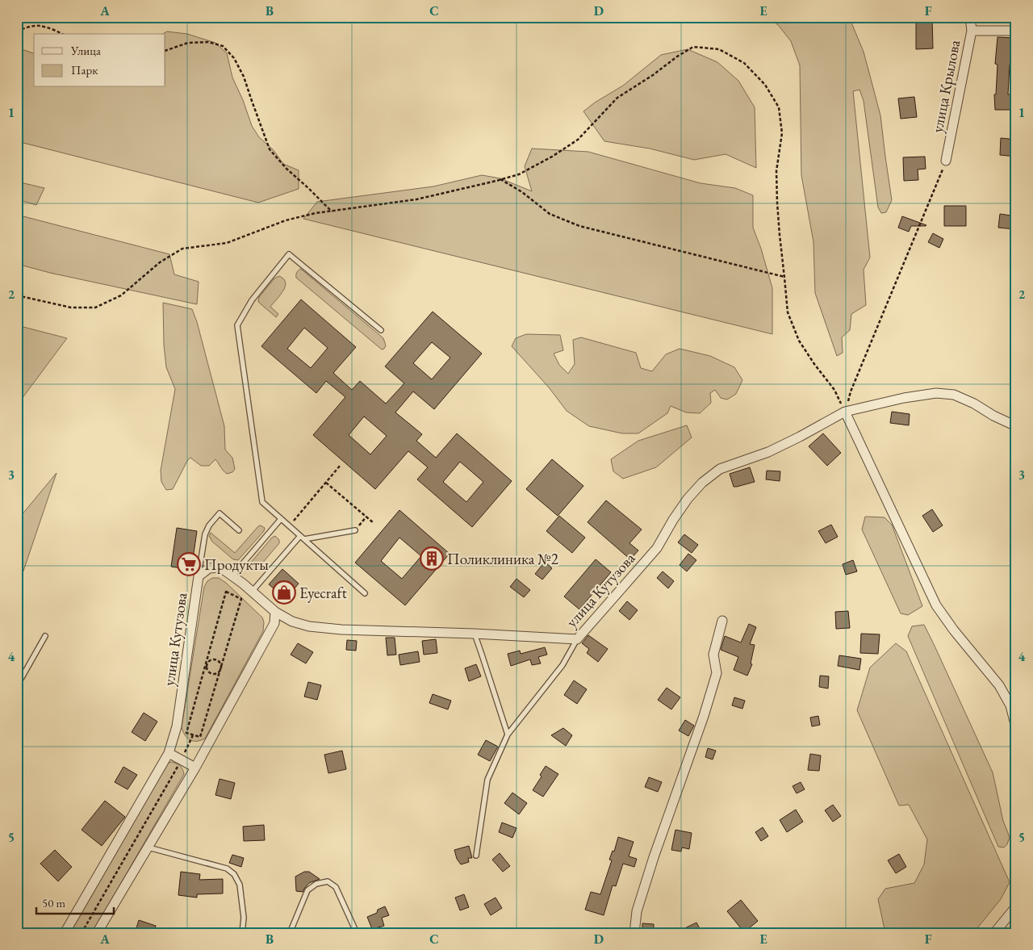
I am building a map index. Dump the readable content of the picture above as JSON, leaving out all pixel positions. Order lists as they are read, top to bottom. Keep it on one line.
{"streets":{"street":["улица Крылова","улица Кутузова"]},"places":{"building":["Поликлиника №2"],"supermarket":["Продукты"],"shop":["Eyecraft"]},"legend":["Улица","Парк"],"scale_bar":"50 m","grid":{"columns":["A","B","C","D","E","F"],"rows":["1","2","3","4","5"]}}
